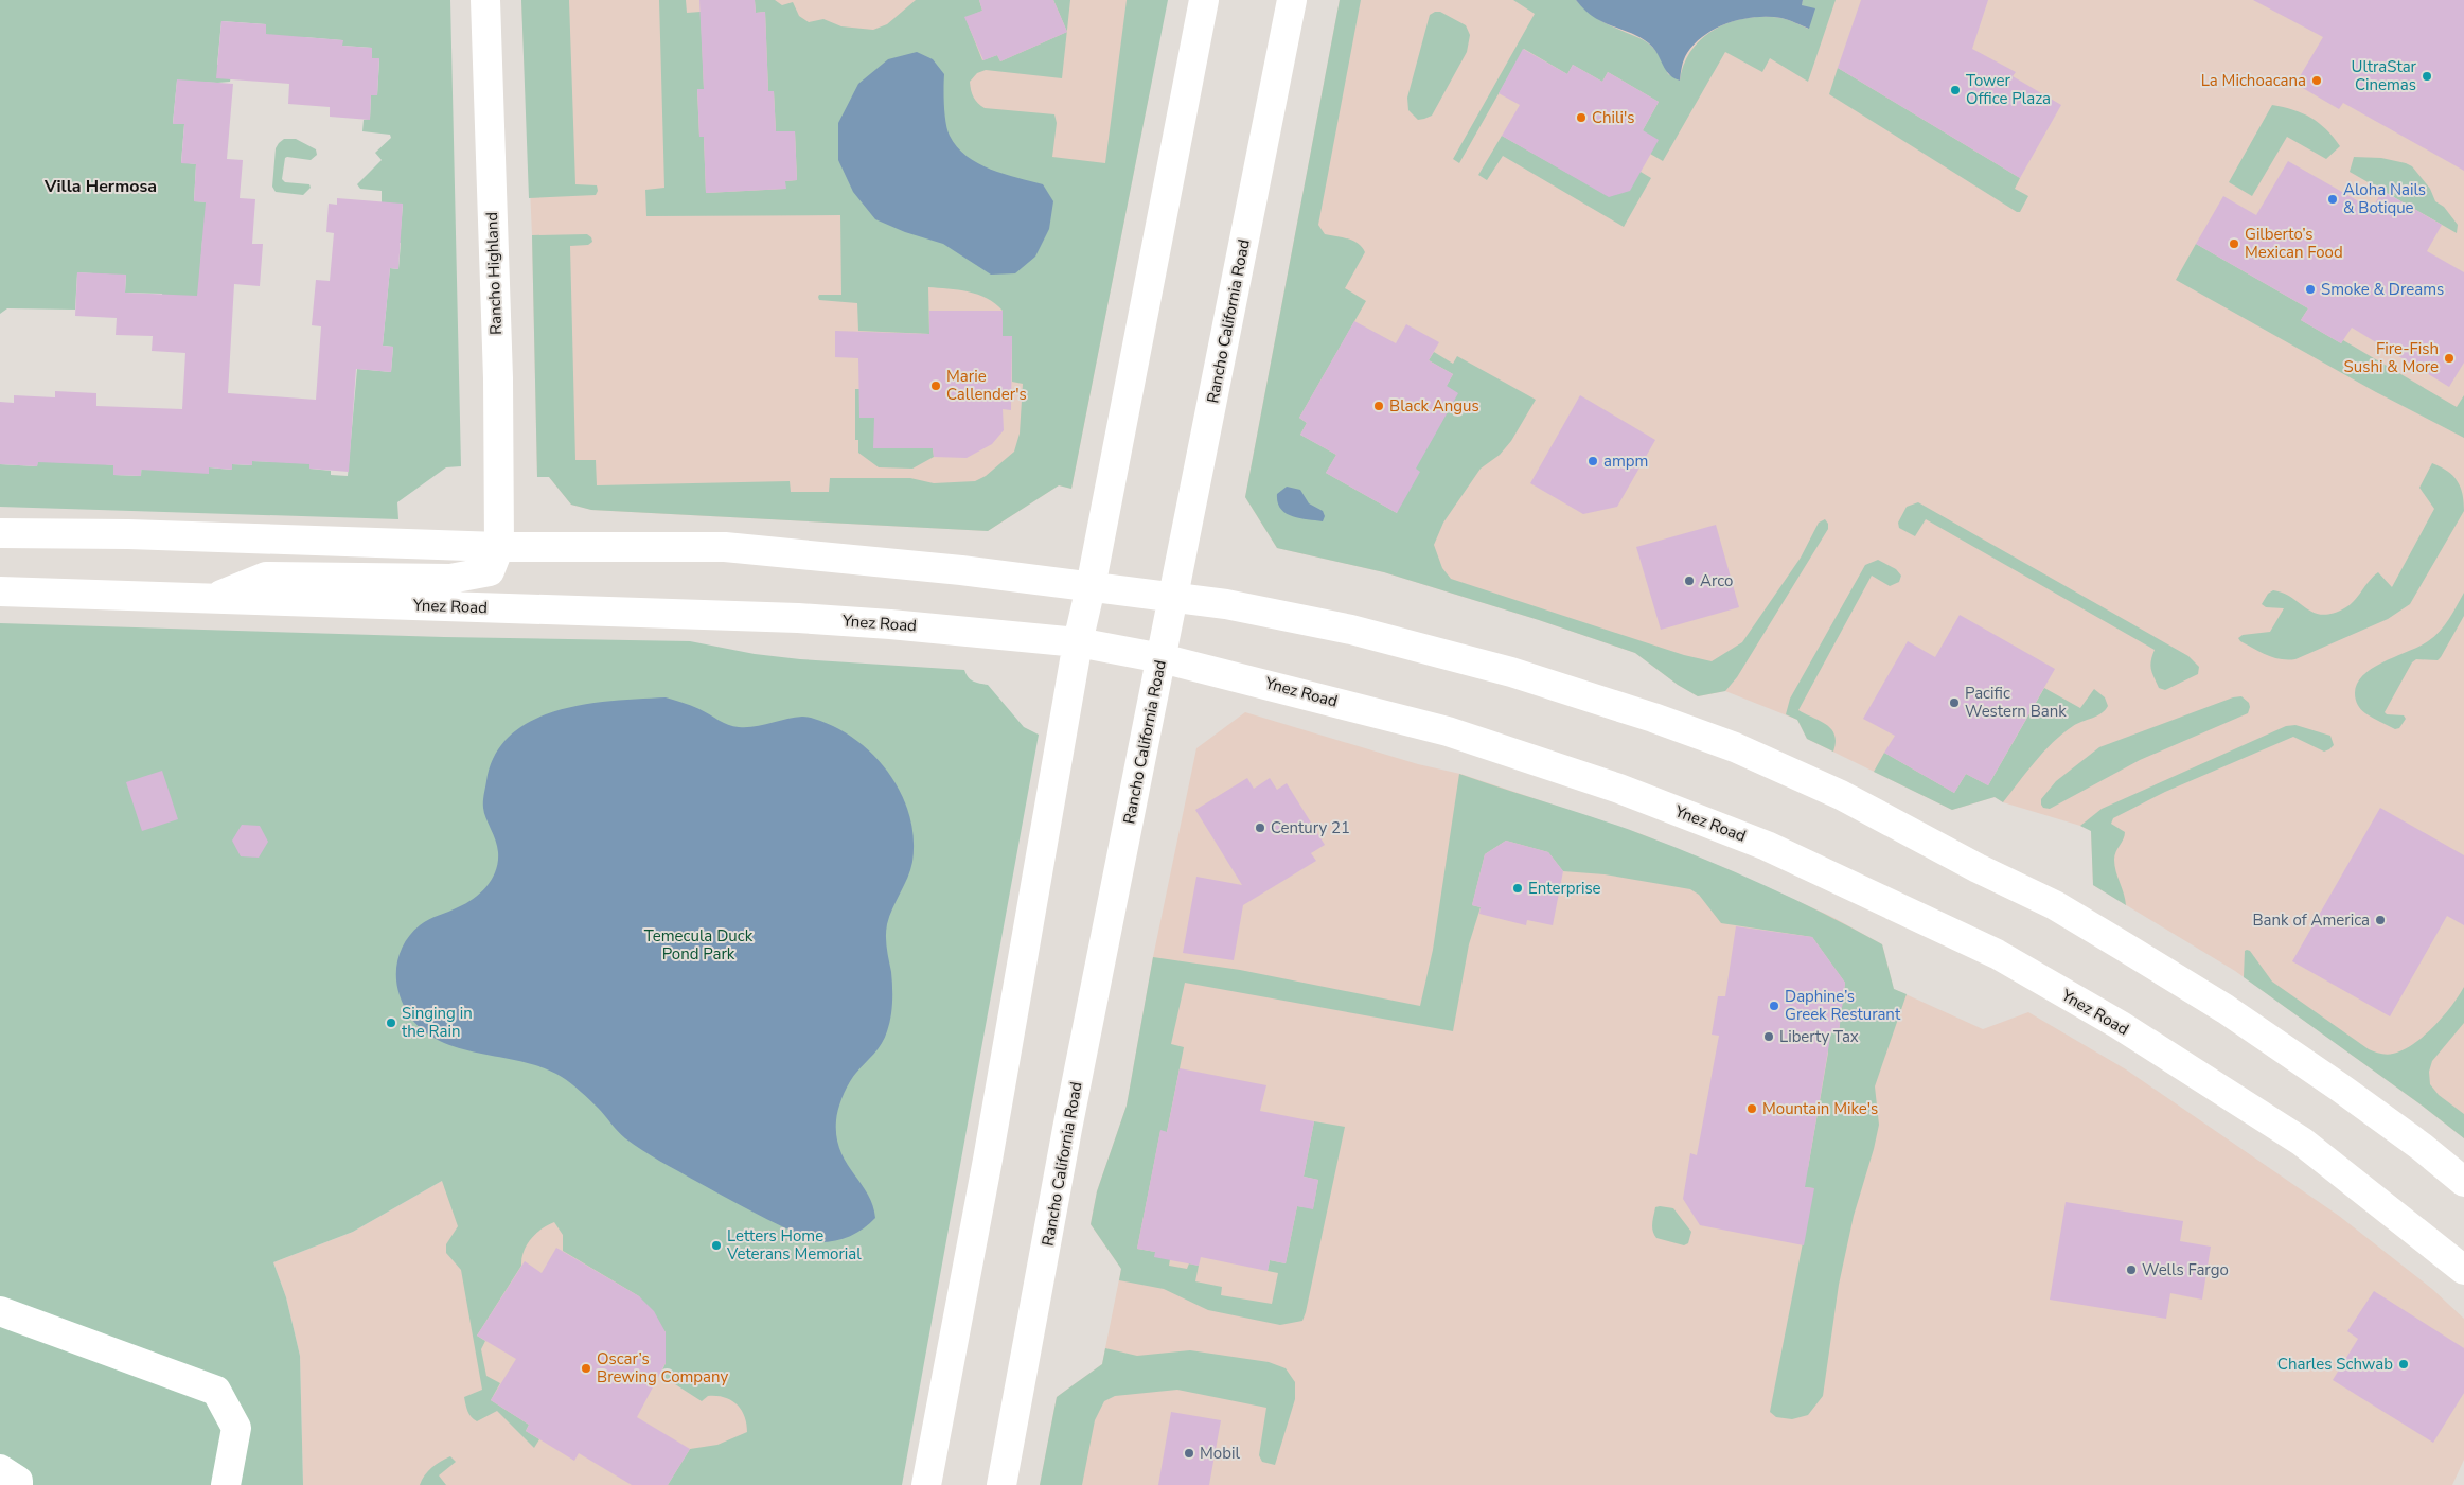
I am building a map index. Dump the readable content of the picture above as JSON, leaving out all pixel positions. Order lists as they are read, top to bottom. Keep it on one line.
{"streets":{"main road":["Rancho Highland","Rancho California Road","Ynez Road"]},"crossings":[["Rancho California Road","Ynez Road"]],"districts":["Villa Hermosa"],"parks":["Temecula Duck Pond Park"],"places":["UltraStar Cinemas","La Michoacana","Tower Office Plaza","Chili's","Aloha Nails & Botique","Gilberto’s Mexican Food","Smoke & Dreams","Fire-Fish Sushi & More","Marie Callender's","Black Angus","ampm","Arco","Pacific Western Bank","Century 21","Enterprise","Bank of America","Daphine’s Greek Resturant","Singing in the Rain","Liberty Tax","Mountain Mike's","Letters Home Veterans Memorial","Wells Fargo","Charles Schwab","Oscar’s Brewing Company","Mobil"]}
